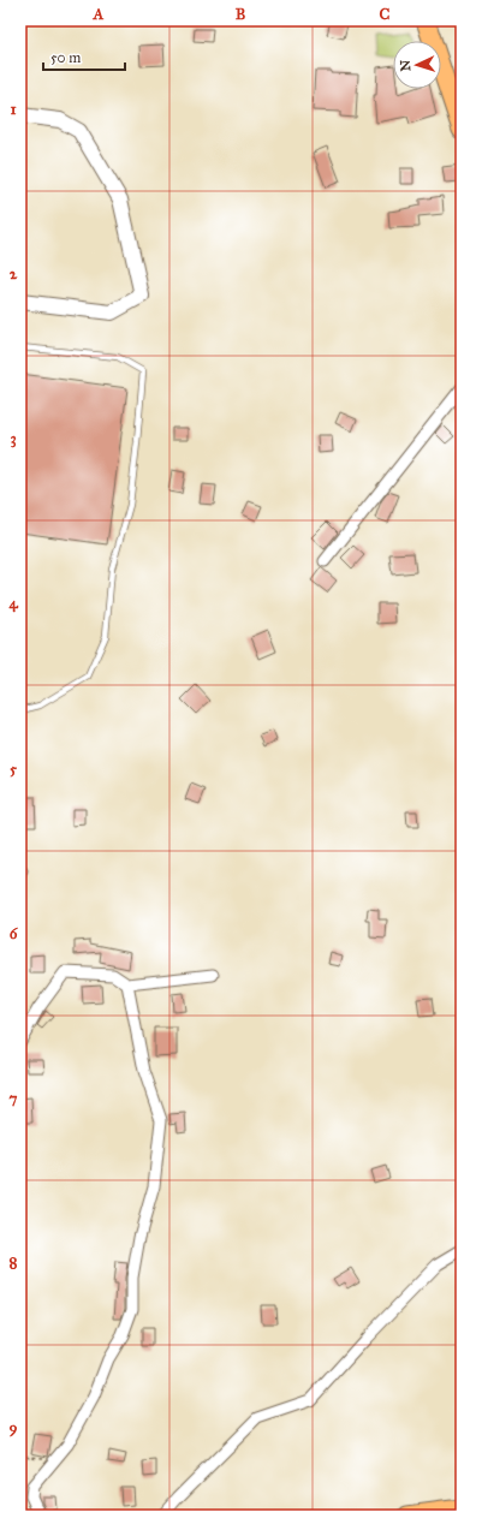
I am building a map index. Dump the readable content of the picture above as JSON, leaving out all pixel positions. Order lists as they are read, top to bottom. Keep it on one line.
{"scale_bar":"50 m","north":"left","grid":{"columns":["A","B","C"],"rows":["1","2","3","4","5","6","7","8","9"]}}
